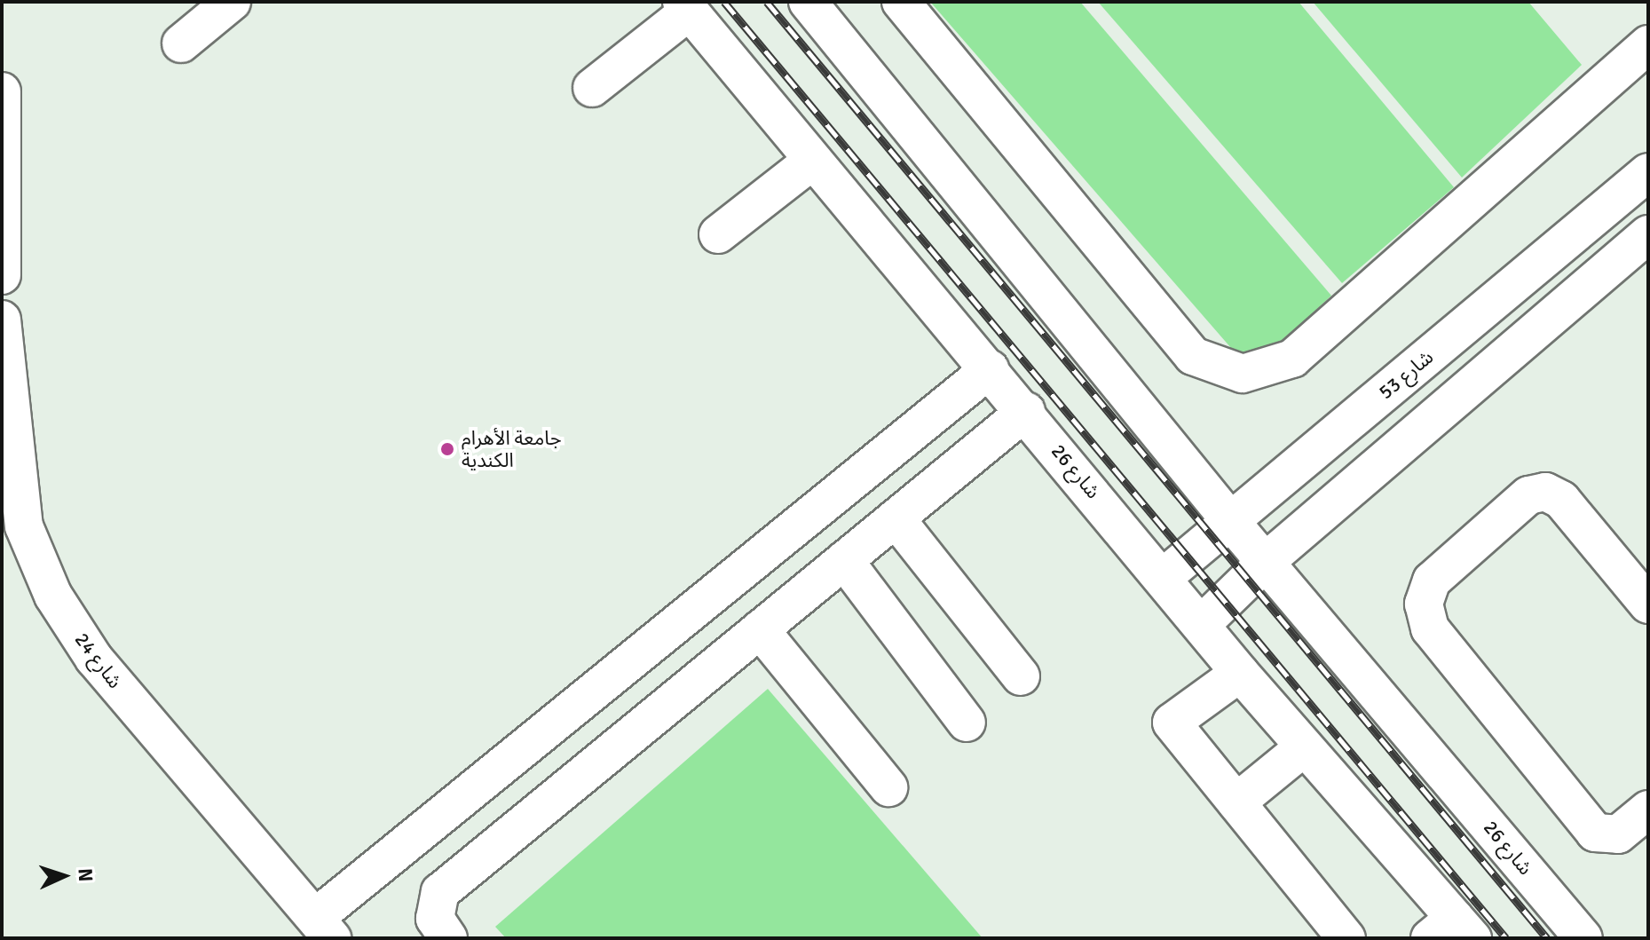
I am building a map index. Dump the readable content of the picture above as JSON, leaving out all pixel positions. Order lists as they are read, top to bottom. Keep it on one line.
{"streets":{"street":["شارع 53","شارع 26","شارع 24"]},"crossings":[["شارع 53","شارع 26"]],"places":["جامعة الأهرام الكندية"],"north":"right"}
